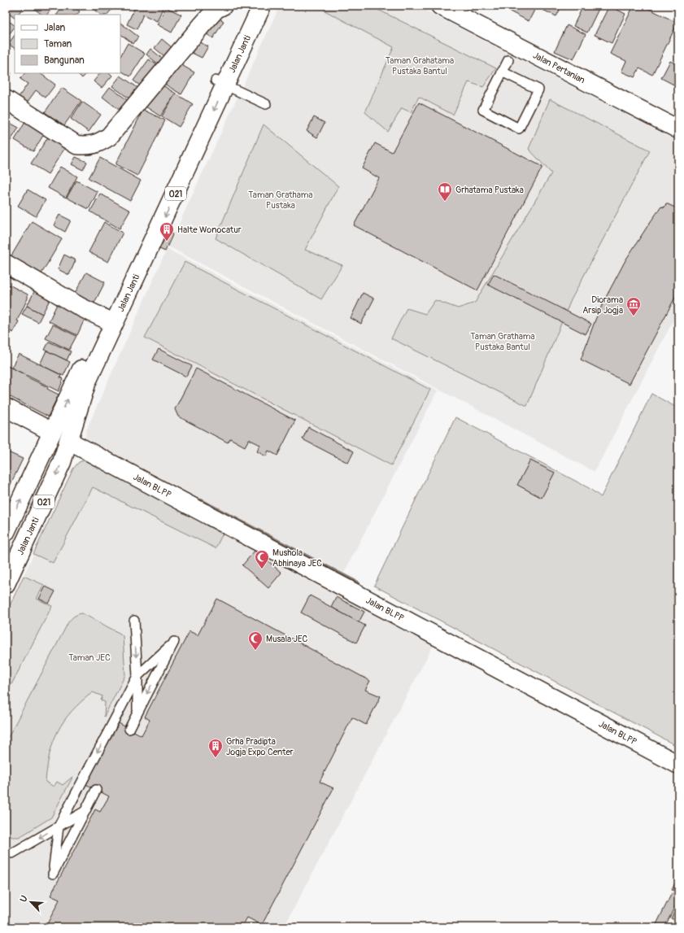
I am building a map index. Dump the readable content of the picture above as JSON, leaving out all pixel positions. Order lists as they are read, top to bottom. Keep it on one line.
{"streets":{"street":["Jalan Janti","Jalan Pertanian","021","Jalan BLPP"]},"crossings":[["Jalan Janti","Jalan BLPP"]],"parks":["Taman Grahatama Pustaka Bantul","Taman Grathama Pustaka","Taman Grathama Pustaka Bantul","Taman JEC"],"places":{"library":["Grhatama Pustaka"],"building":["Halte Wonocatur","Grha Pradipta Jogja Expo Center"],"museum":["Diorama Arsip Jogja"],"mosque":["Mushola Abhinaya JEC","Musala JEC"]},"legend":["Jalan","Taman","Bangunan"],"north":"top left"}
